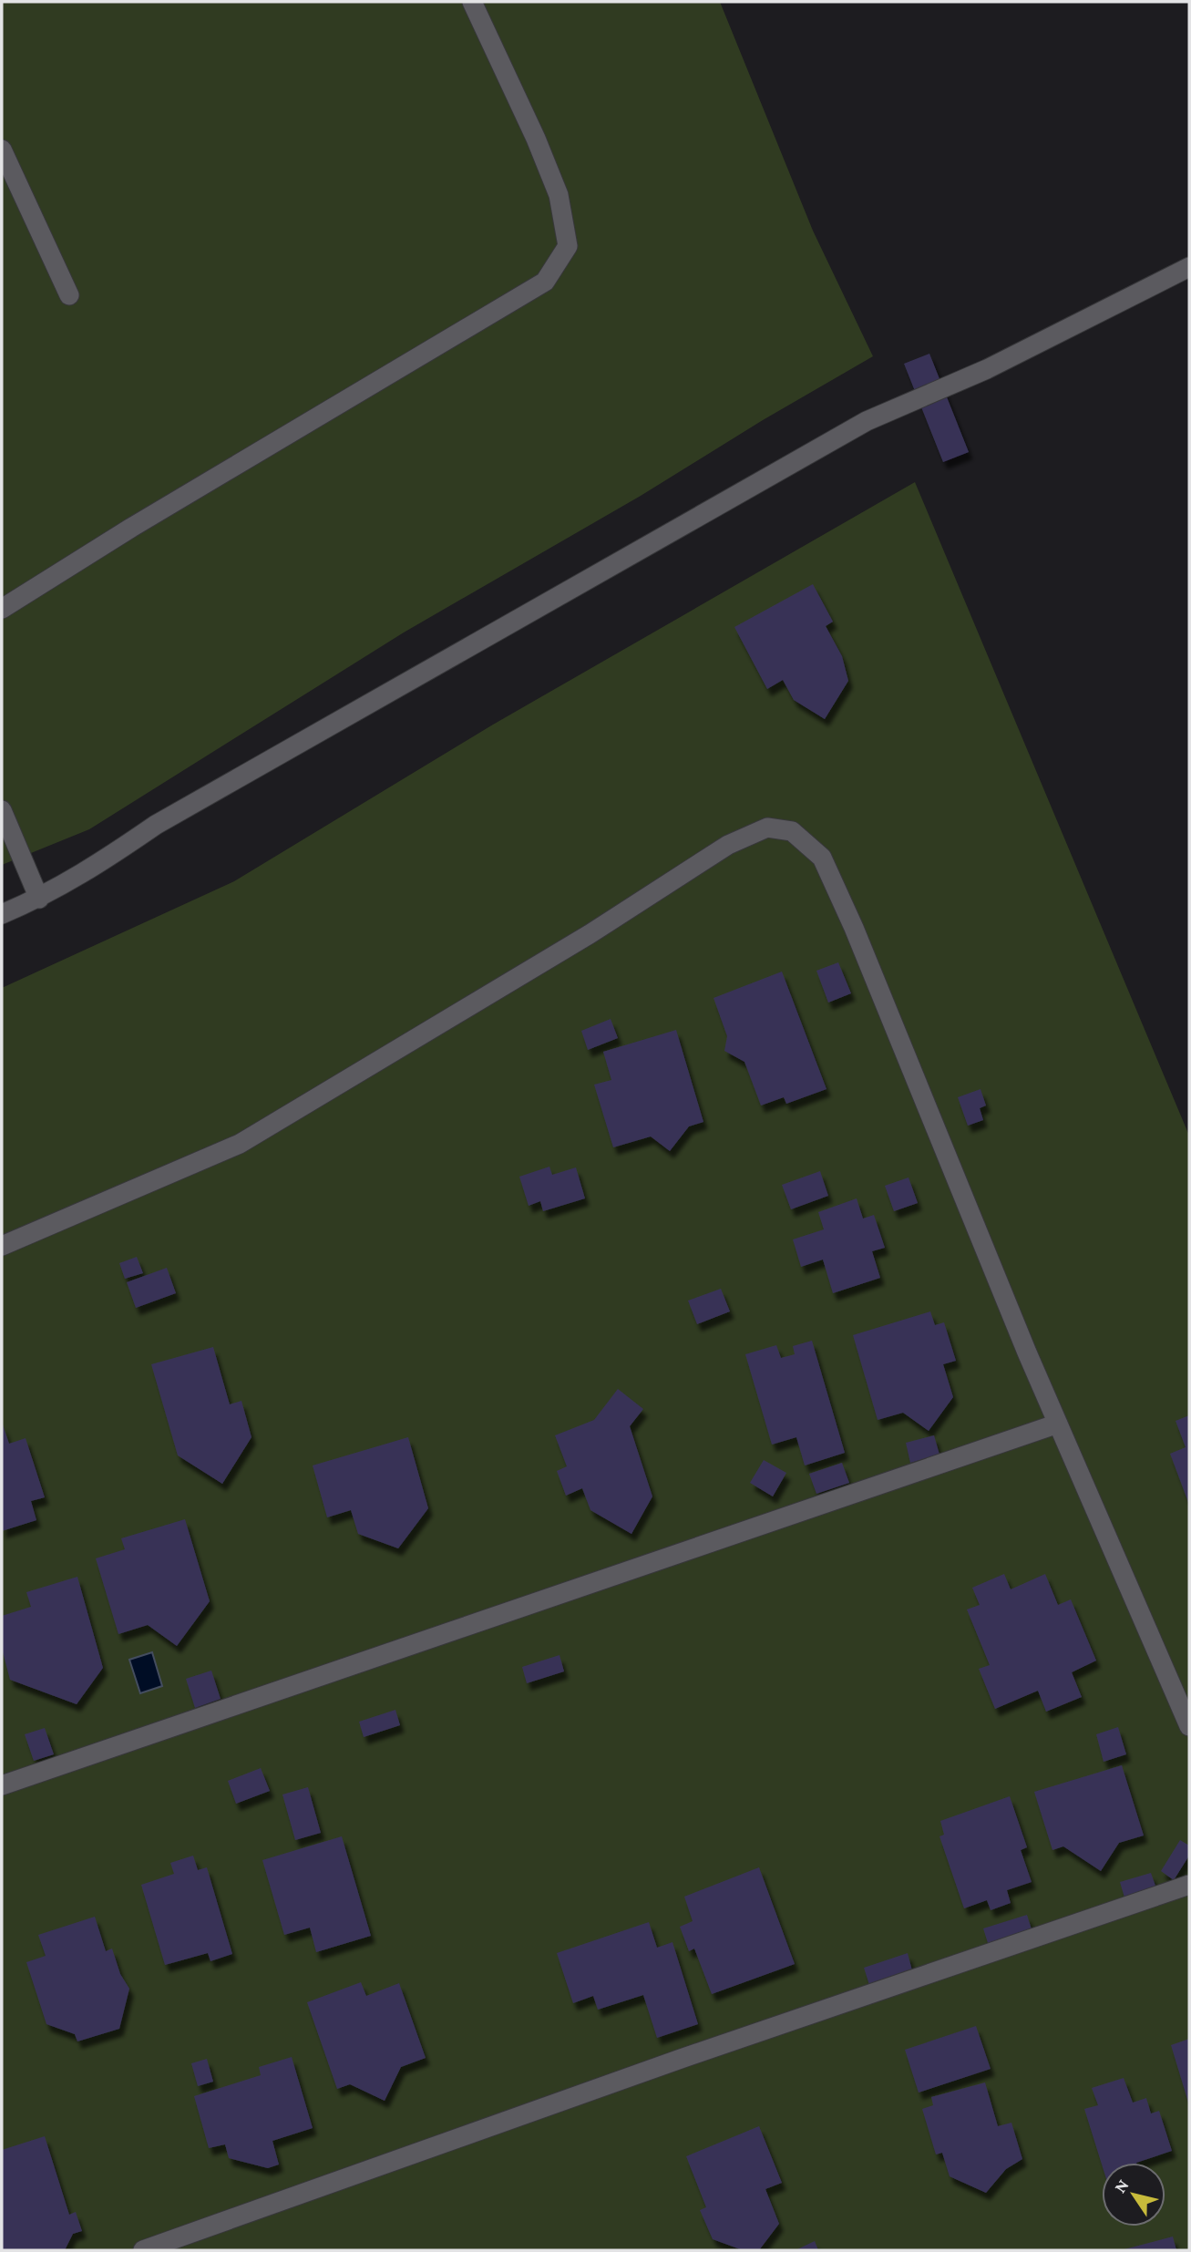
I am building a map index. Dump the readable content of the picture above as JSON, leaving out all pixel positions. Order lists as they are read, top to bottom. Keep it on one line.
{"north":"top left"}
